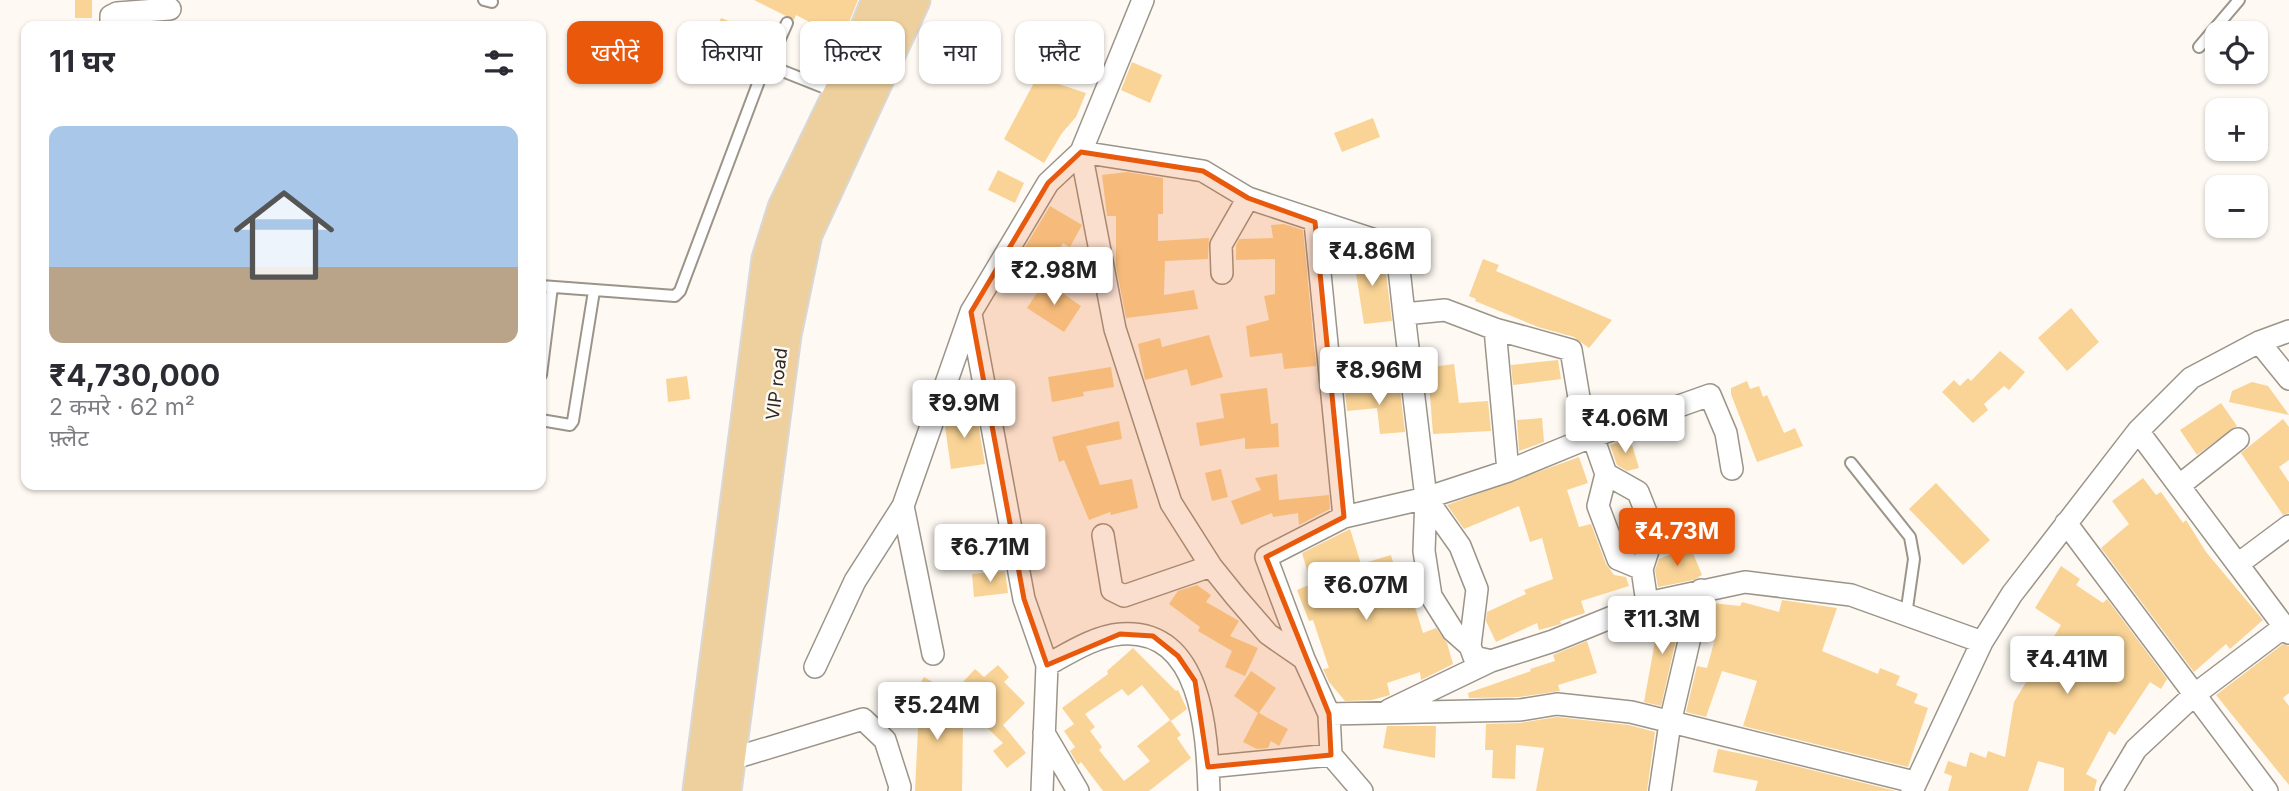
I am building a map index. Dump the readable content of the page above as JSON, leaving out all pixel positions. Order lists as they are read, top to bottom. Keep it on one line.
{"streets":{"main road":["VIP road"]},"page":{"map_buttons":["+","−"],"chip":["खरीदें","किराया","फ़िल्टर","नया","फ़्लैट"],"heading":"11 घर","list":[{"name":"₹4,730,000","note":"2 कमरे · 62 m² · फ़्लैट"}],"price":["₹4.86M","₹2.98M","₹8.96M","₹9.9M","₹4.06M","₹4.73M","₹6.71M","₹6.07M","₹11.3M","₹4.41M","₹5.24M"]}}
